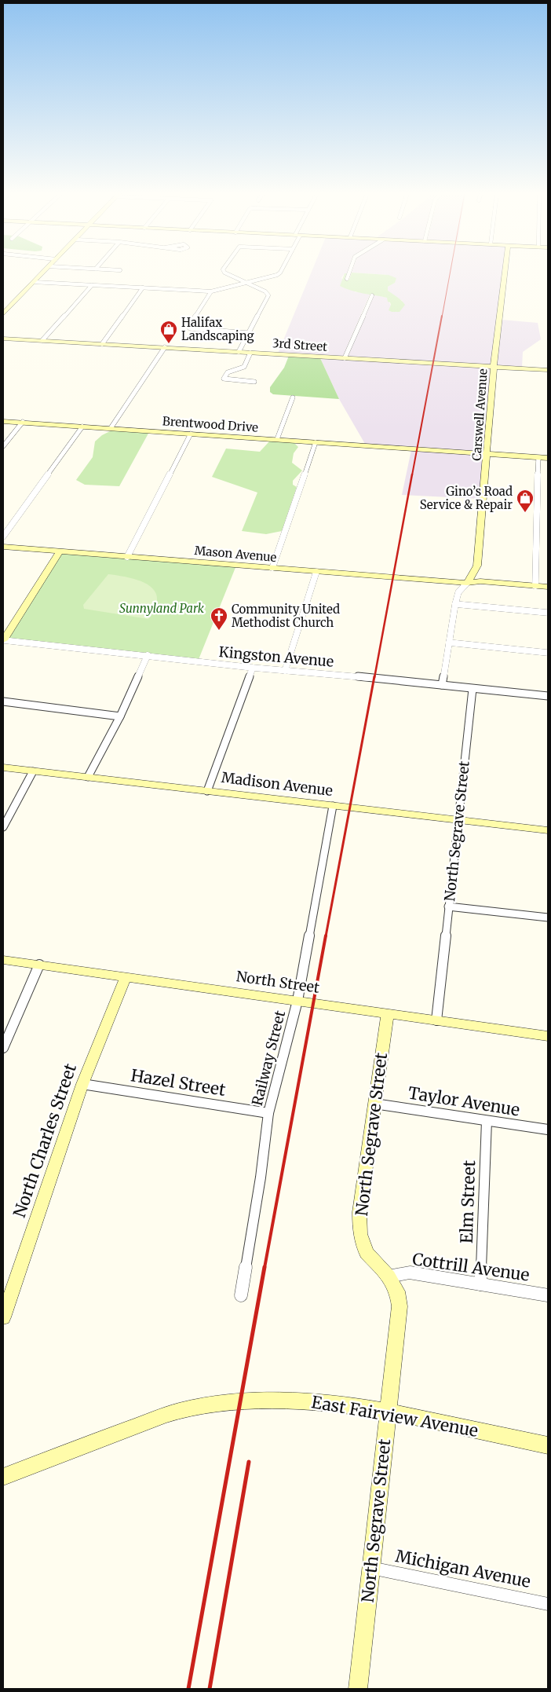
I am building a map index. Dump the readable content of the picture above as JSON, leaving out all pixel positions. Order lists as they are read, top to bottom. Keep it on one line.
{"streets":{"street":["3rd Street","Carswell Avenue","Brentwood Drive","Mason Avenue","Kingston Avenue","Madison Avenue","North Segrave Street","North Street","Railway Street","Hazel Street","Taylor Avenue","North Charles Street","Elm Street","Cottrill Avenue","East Fairview Avenue","Michigan Avenue"]},"crossings":[["3rd Street","Carswell Avenue"],["Carswell Avenue","Brentwood Drive"],["Carswell Avenue","Mason Avenue"],["Kingston Avenue","North Segrave Street"],["Madison Avenue","North Segrave Street"],["Madison Avenue","Railway Street"],["North Segrave Street","North Street"],["North Segrave Street","Taylor Avenue"],["North Segrave Street","Cottrill Avenue"],["North Segrave Street","East Fairview Avenue"],["North Segrave Street","Michigan Avenue"],["North Street","Railway Street"],["North Street","North Charles Street"],["Railway Street","Hazel Street"],["Hazel Street","North Charles Street"],["Taylor Avenue","Elm Street"],["Elm Street","Cottrill Avenue"]],"parks":["Sunnyland Park"],"places":{"shop":["Halifax Landscaping","Gino’s Road Service & Repair"],"church":["Community United Methodist Church"]}}
